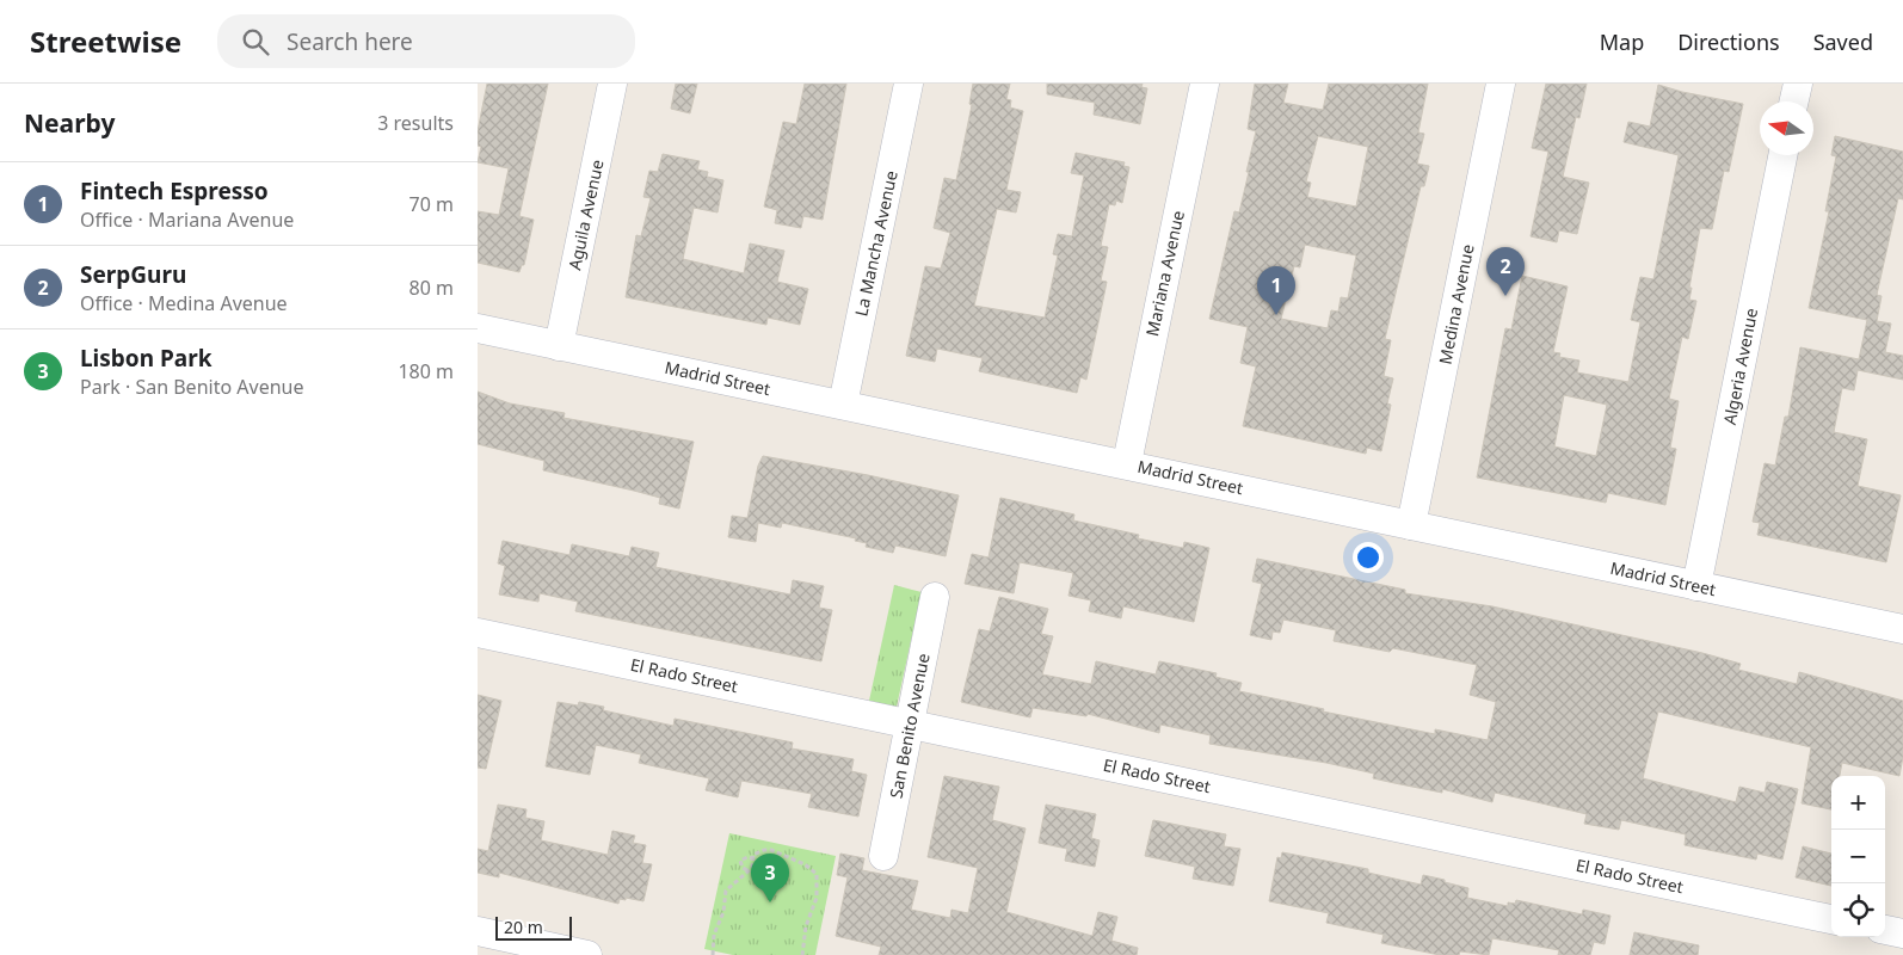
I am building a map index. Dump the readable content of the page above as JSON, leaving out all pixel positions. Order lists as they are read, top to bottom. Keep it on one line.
{"streets":{"street":["Aguila Avenue","La Mancha Avenue","Mariana Avenue","Medina Avenue","Algeria Avenue","Madrid Street","El Rado Street","San Benito Avenue"]},"crossings":[["Aguila Avenue","Madrid Street"],["La Mancha Avenue","Madrid Street"],["Mariana Avenue","Madrid Street"],["Medina Avenue","Madrid Street"],["Algeria Avenue","Madrid Street"],["El Rado Street","San Benito Avenue"]],"scale_bar":"20 m","north":"left","page":{"header":"Streetwise","search":"Search here","nav":["Map","Directions","Saved"],"heading":["Nearby","3 results"],"list":[{"mark":"1","name":"Fintech Espresso","note":"Office · Mariana Avenue","value":"70 m"},{"mark":"2","name":"SerpGuru","note":"Office · Medina Avenue","value":"80 m"},{"mark":"3","name":"Lisbon Park","note":"Park · San Benito Avenue","value":"180 m"}],"pins":["2","1","3"],"map_buttons":["+","−"],"scale":"20 m"}}
